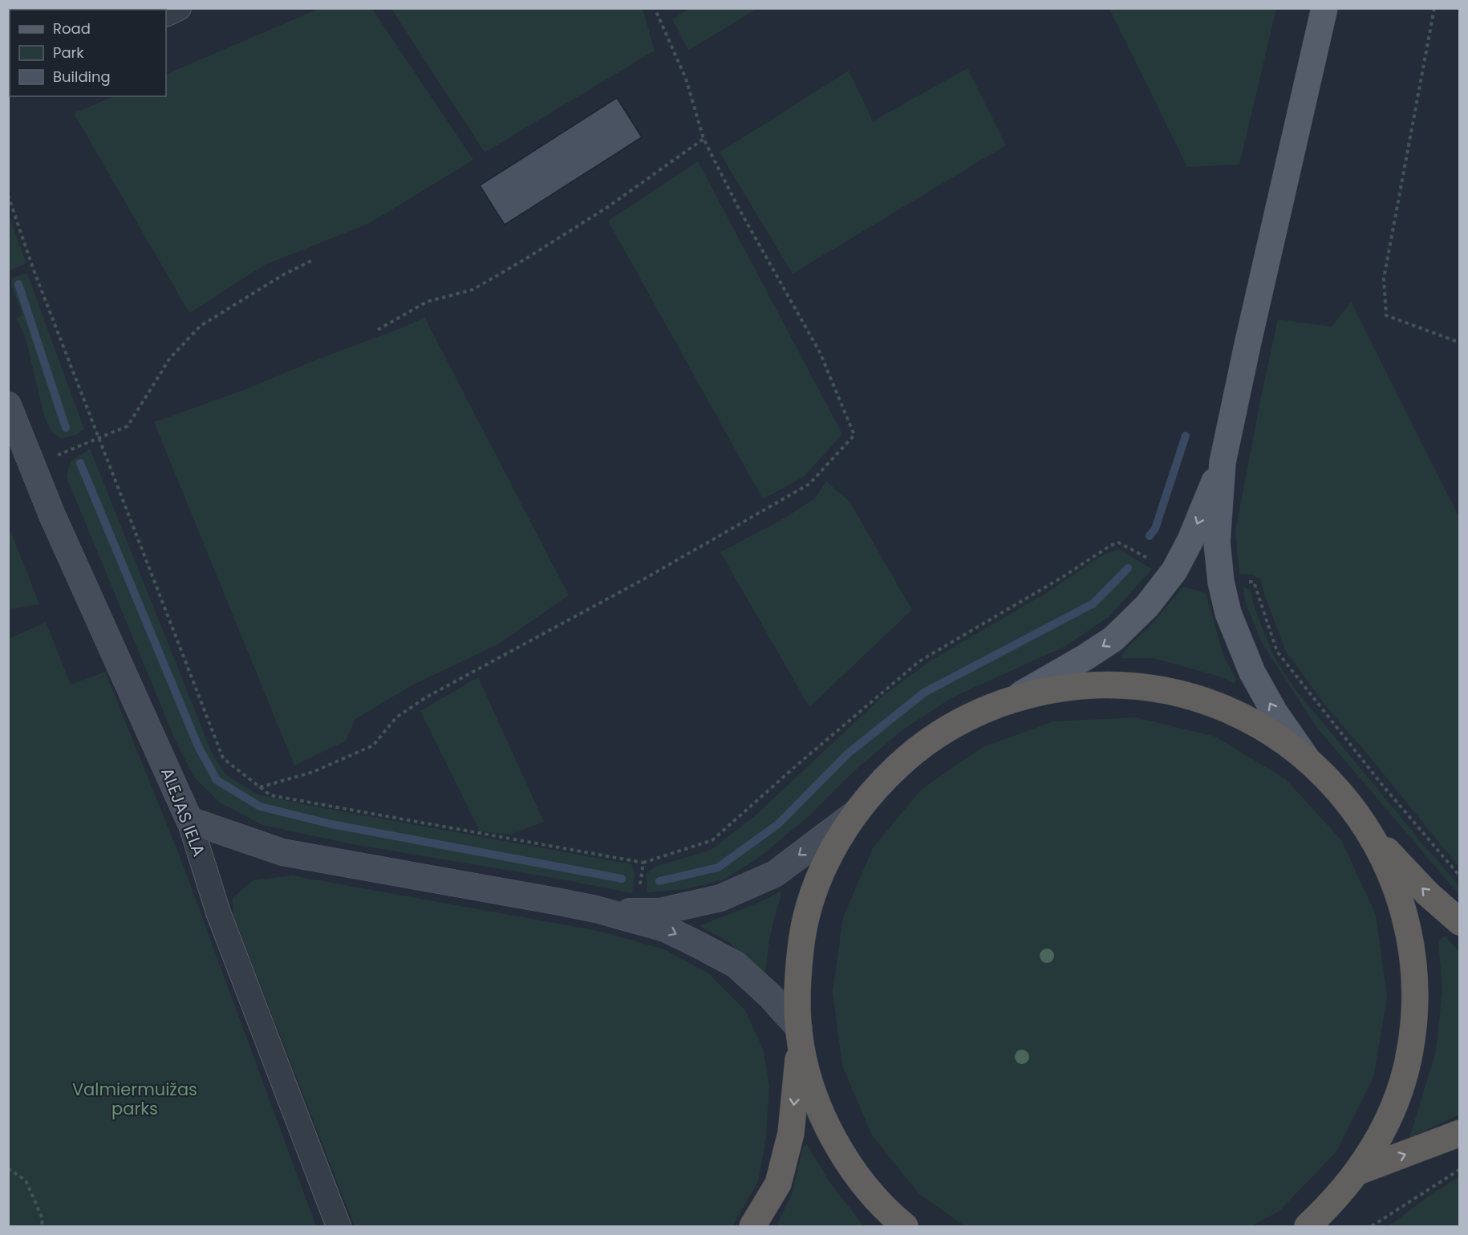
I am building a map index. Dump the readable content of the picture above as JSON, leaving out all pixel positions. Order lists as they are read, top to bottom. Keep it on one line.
{"streets":{"main road":["ALEJAS IELA"]},"parks":["Valmiermuižas parks"],"legend":["Road","Park","Building"]}
